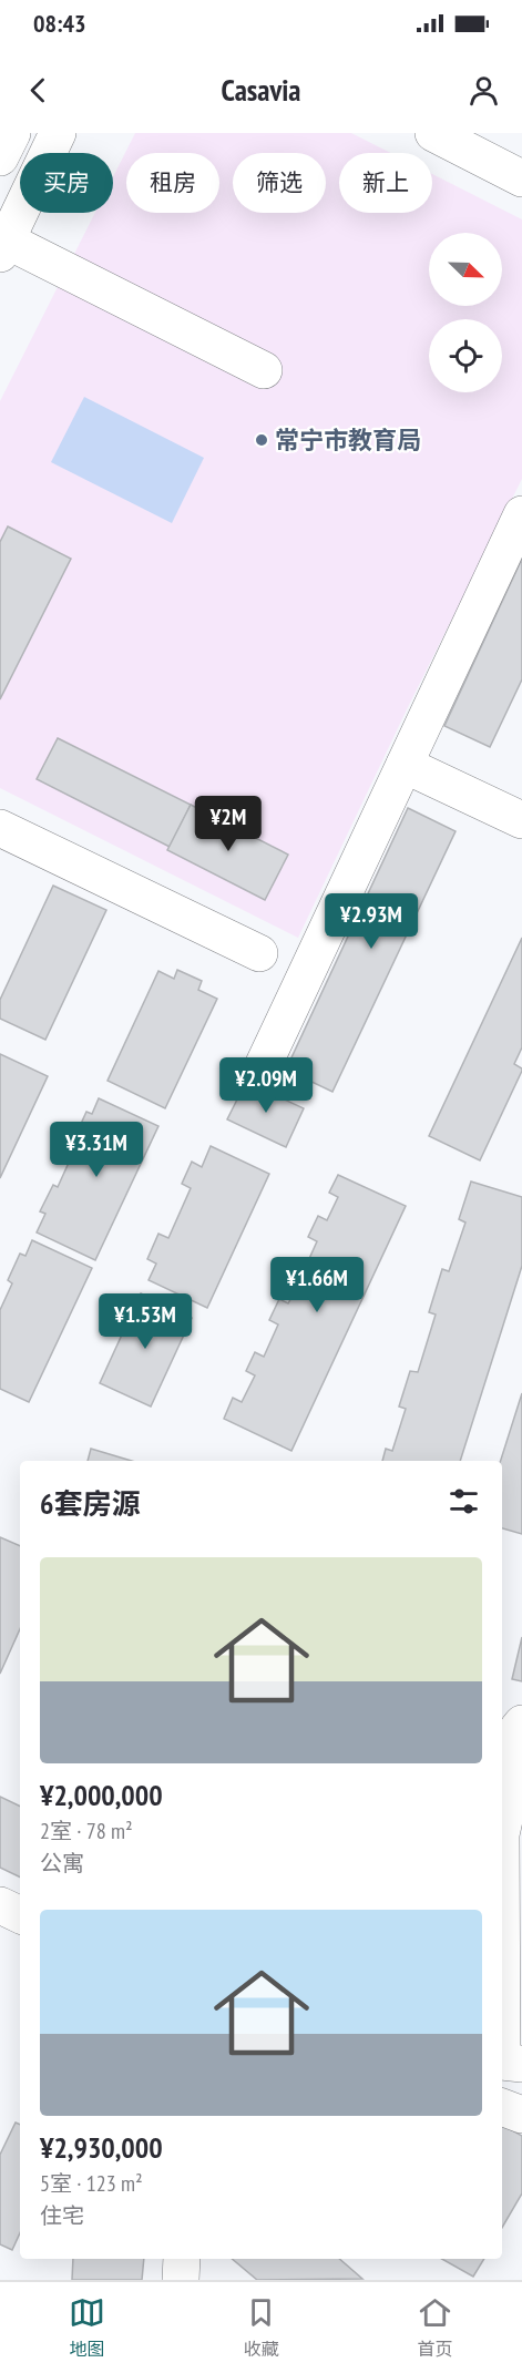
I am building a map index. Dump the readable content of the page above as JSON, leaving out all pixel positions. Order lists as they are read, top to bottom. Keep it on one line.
{"places":["常宁市教育局"],"north":"bottom right","page":{"status":"08:43","header":"Casavia","chip":["买房","租房","筛选","新上"],"price":["¥2M","¥2.93M","¥2.09M","¥3.31M","¥1.66M","¥1.53M"],"heading":"6套房源","list":[{"name":"¥2,000,000","note":"2室 · 78 m² · 公寓"},{"name":"¥2,930,000","note":"5室 · 123 m² · 住宅"}],"tabs":["地图","收藏","首页"]}}
